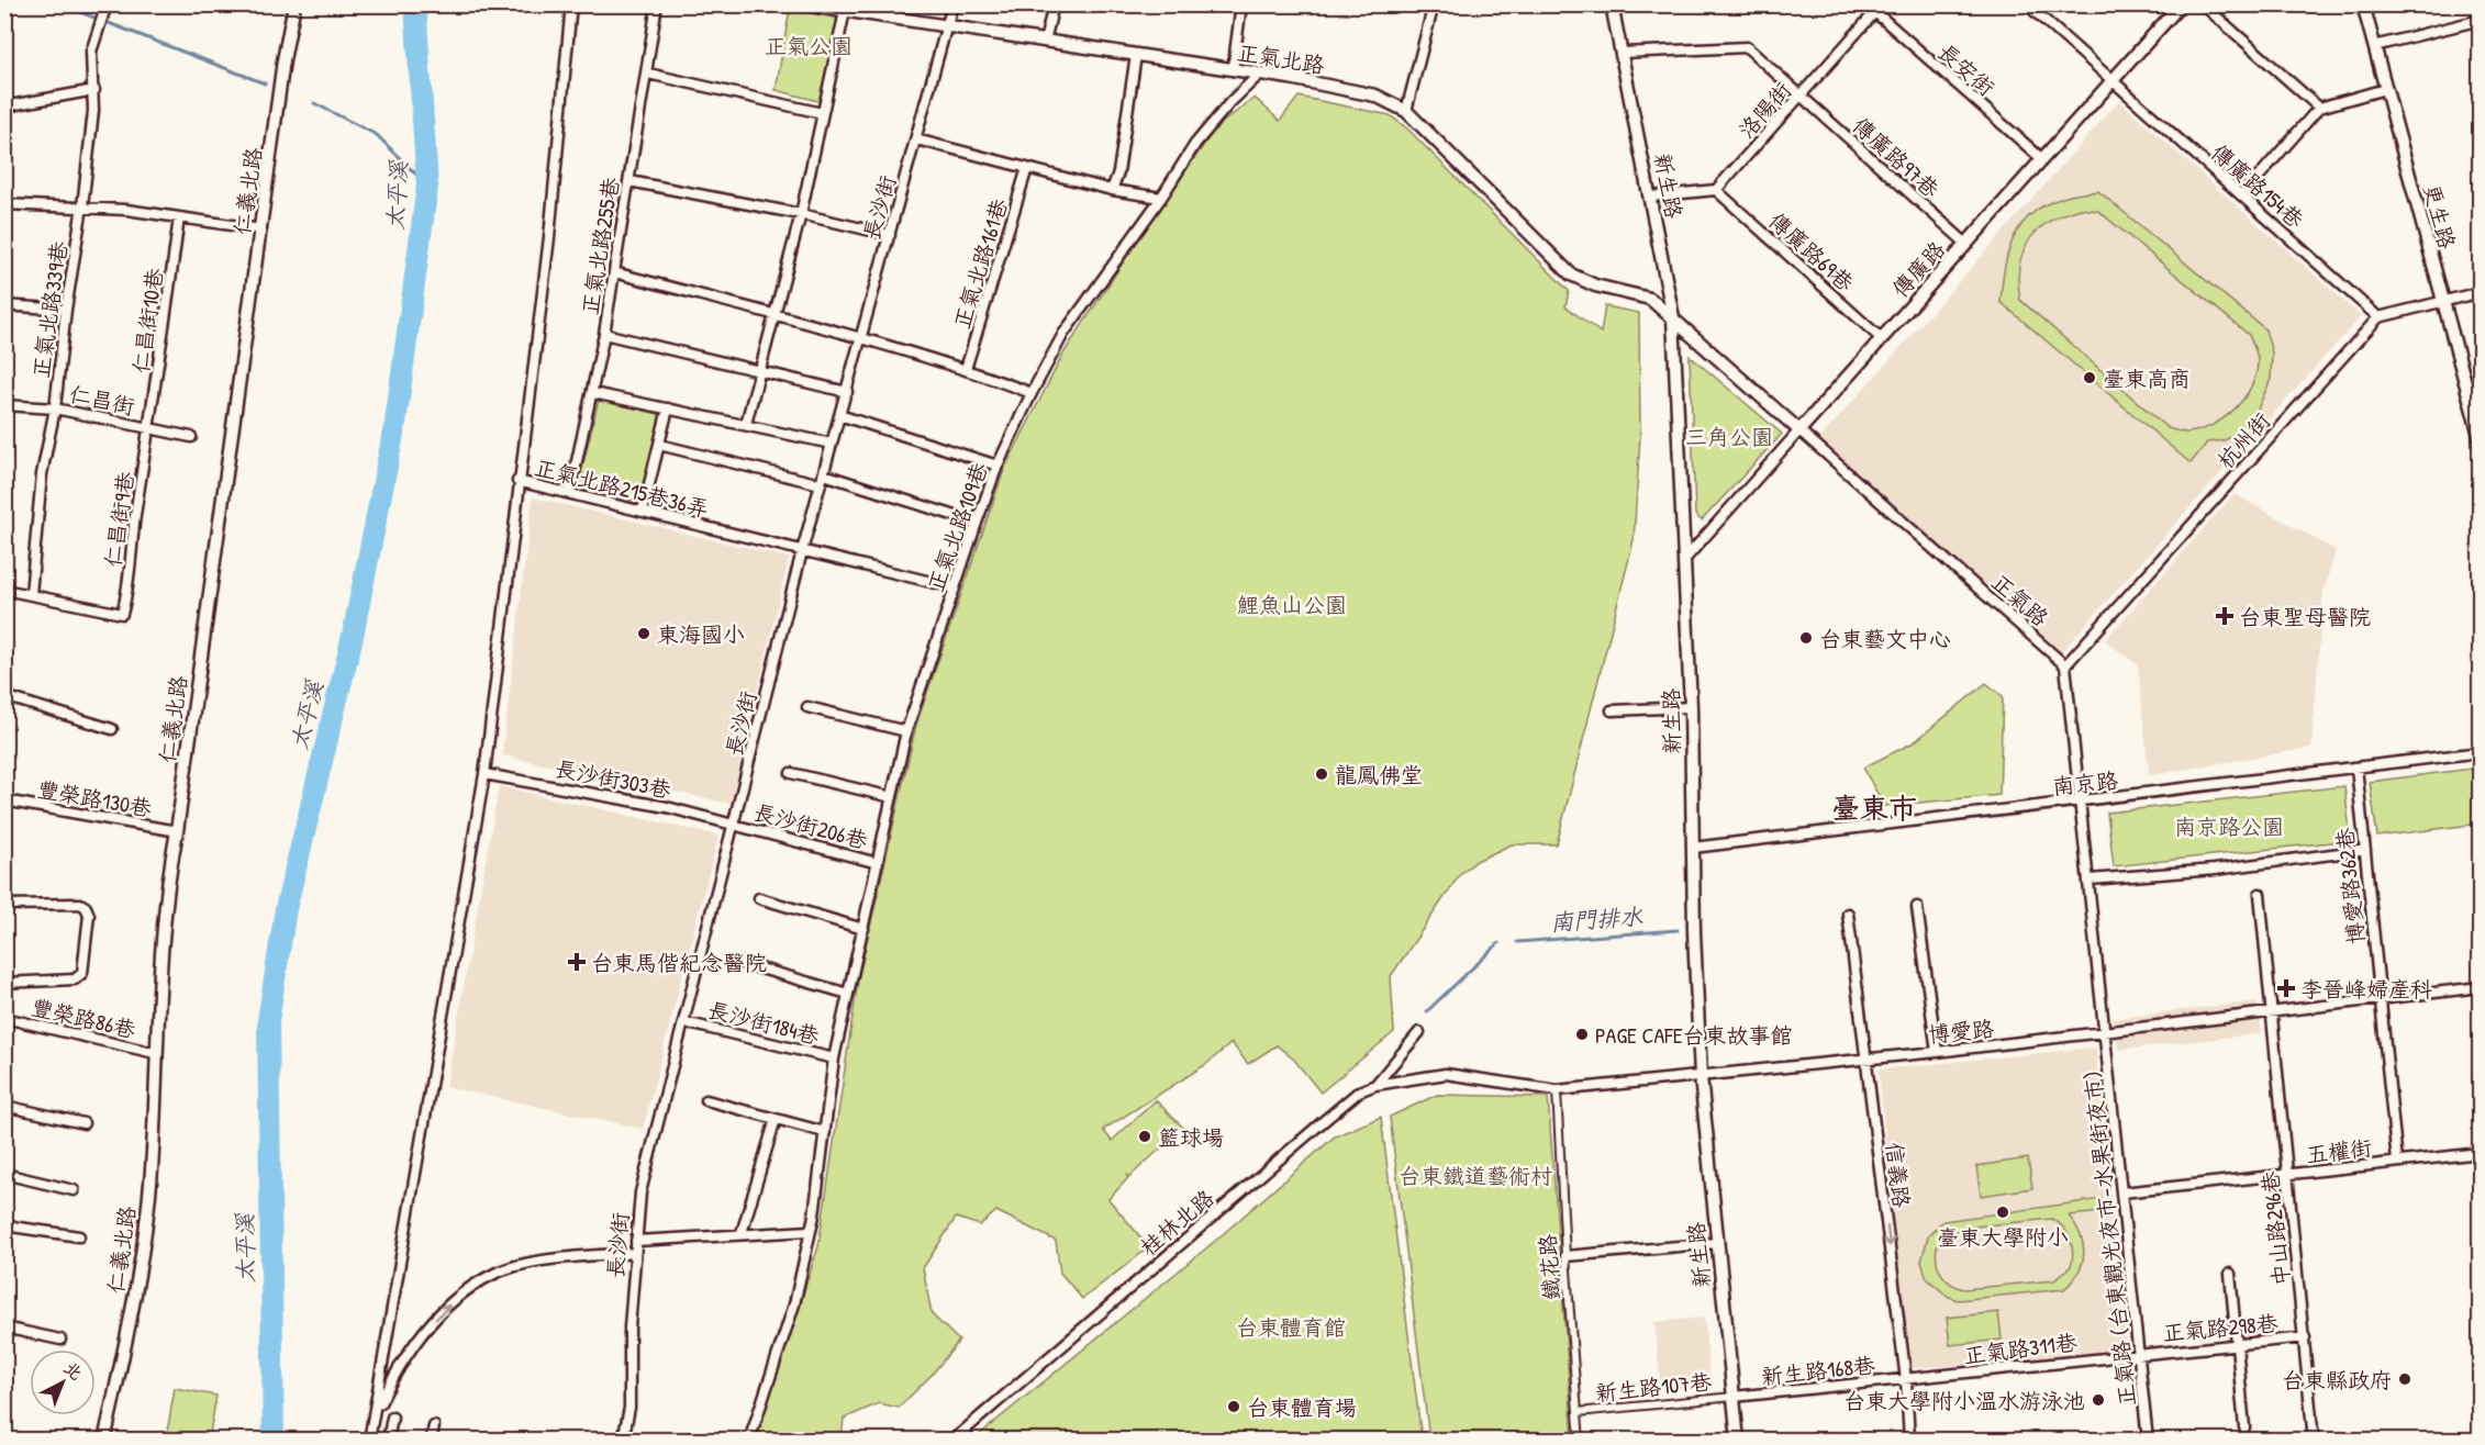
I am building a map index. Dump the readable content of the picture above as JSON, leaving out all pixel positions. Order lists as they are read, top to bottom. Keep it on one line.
{"streets":{"street":["正氣北路","長安街","洛陽街","傳廣路97巷","新生路","傳廣路154巷","仁義北路","長沙街","更生路","正氣北路255巷","傳廣路69巷","正氣北路161巷","傳廣路","正氣北路339巷","仁昌街10巷","仁昌街","杭州街","正氣北路215巷36弄","仁昌街9巷","正氣北路109巷","正氣路","長沙街303巷","南京路","豐榮路130巷","長沙街206巷","博愛路362巷","豐榮路86巷","長沙街184巷","博愛路","五權街","信義路","桂林北路","中山路296巷","正氣路 (台東觀光夜市-水果街夜市)","鐵花路","正氣路298巷","正氣路311巷","新生路168巷","新生路107巷"]},"crossings":[["正氣北路","新生路"],["正氣北路","長沙街"],["正氣北路","正氣北路109巷"],["正氣北路","正氣路"],["長安街","洛陽街"],["長安街","傳廣路"],["洛陽街","傳廣路97巷"],["洛陽街","傳廣路69巷"],["傳廣路97巷","新生路"],["傳廣路97巷","傳廣路"],["新生路","傳廣路"],["新生路","正氣路"],["新生路","南京路"],["新生路","博愛路"],["新生路","新生路168巷"],["新生路","新生路107巷"],["傳廣路154巷","傳廣路"],["傳廣路154巷","杭州街"],["仁義北路","豐榮路130巷"],["仁義北路","豐榮路86巷"],["長沙街","正氣北路215巷36弄"],["長沙街","長沙街303巷"],["長沙街","長沙街206巷"],["長沙街","長沙街184巷"],["正氣北路255巷","正氣北路215巷36弄"],["傳廣路69巷","傳廣路"],["傳廣路","正氣路"],["正氣北路339巷","仁昌街"],["正氣北路339巷","仁昌街9巷"],["仁昌街10巷","仁昌街"],["仁昌街10巷","仁昌街9巷"],["仁昌街","仁昌街9巷"],["杭州街","正氣路"],["正氣北路215巷36弄","正氣北路109巷"],["正氣北路109巷","長沙街206巷"],["正氣北路109巷","長沙街184巷"],["長沙街303巷","長沙街206巷"],["南京路","博愛路362巷"],["博愛路362巷","博愛路"],["博愛路362巷","五權街"],["博愛路","信義路"],["博愛路","桂林北路"],["博愛路","中山路296巷"],["博愛路","正氣路 (台東觀光夜市-水果街夜市)"],["博愛路","鐵花路"],["五權街","中山路296巷"],["五權街","正氣路 (台東觀光夜市-水果街夜市)"],["信義路","正氣路311巷"],["信義路","新生路168巷"],["中山路296巷","正氣路298巷"],["正氣路 (台東觀光夜市-水果街夜市)","正氣路298巷"],["正氣路 (台東觀光夜市-水果街夜市)","正氣路311巷"],["鐵花路","新生路107巷"],["正氣路298巷","正氣路311巷"],["正氣路311巷","新生路168巷"],["新生路168巷","新生路107巷"]],"one_way":["信義路"],"districts":["臺東市"],"water":["太平溪","南門排水"],"parks":["正氣公園","三角公園","鯉魚山公園","南京路公園","台東鐵道藝術村","台東體育館"],"places":{"other":["臺東高商","東海國小","台東藝文中心","龍鳳佛堂","PAGE CAFE台東故事館","籃球場","臺東大學附小","台東縣政府","台東大學附小溫水游泳池","台東體育場"],"health":["台東聖母醫院","台東馬偕紀念醫院","李晉峰婦產科"]},"north":"top right"}
